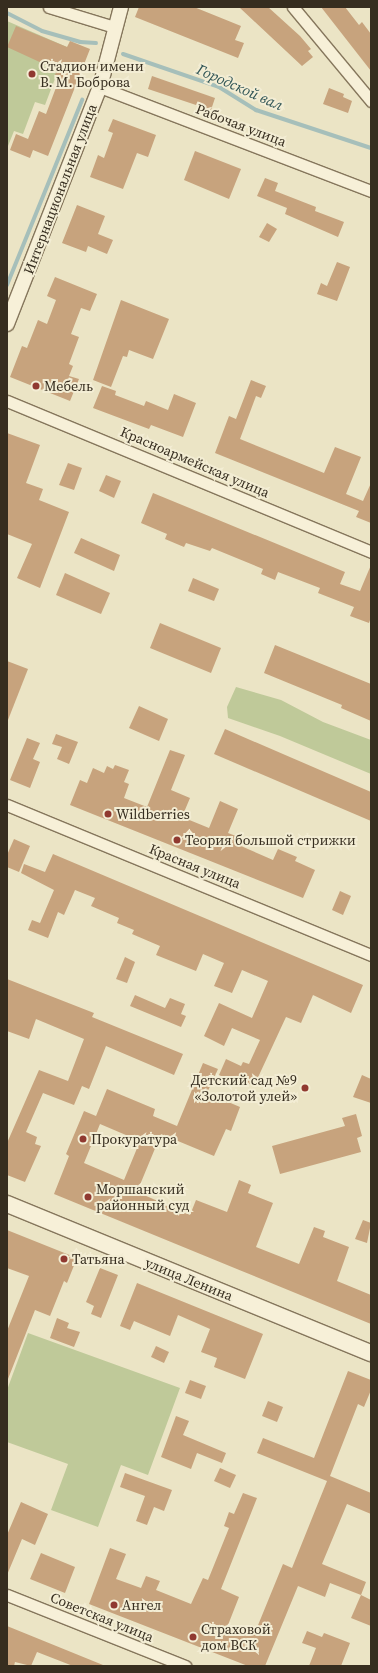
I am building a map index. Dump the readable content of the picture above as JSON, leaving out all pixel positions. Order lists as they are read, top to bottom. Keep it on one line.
{"streets":{"main road":["улица Ленина"],"street":["Рабочая улица","Интернациональная улица","Красноармейская улица","Красная улица","Советская улица"]},"crossings":[["Рабочая улица","Интернациональная улица"]],"water":["Городской вал"],"places":["Стадион имени В. М. Боброва","Мебель","Wildberries","Теория большой стрижки","Детский сад №9 «Золотой улей»","Прокуратура","Моршанский районный суд","Татьяна","Ангел","Страховой дом ВСК"]}
